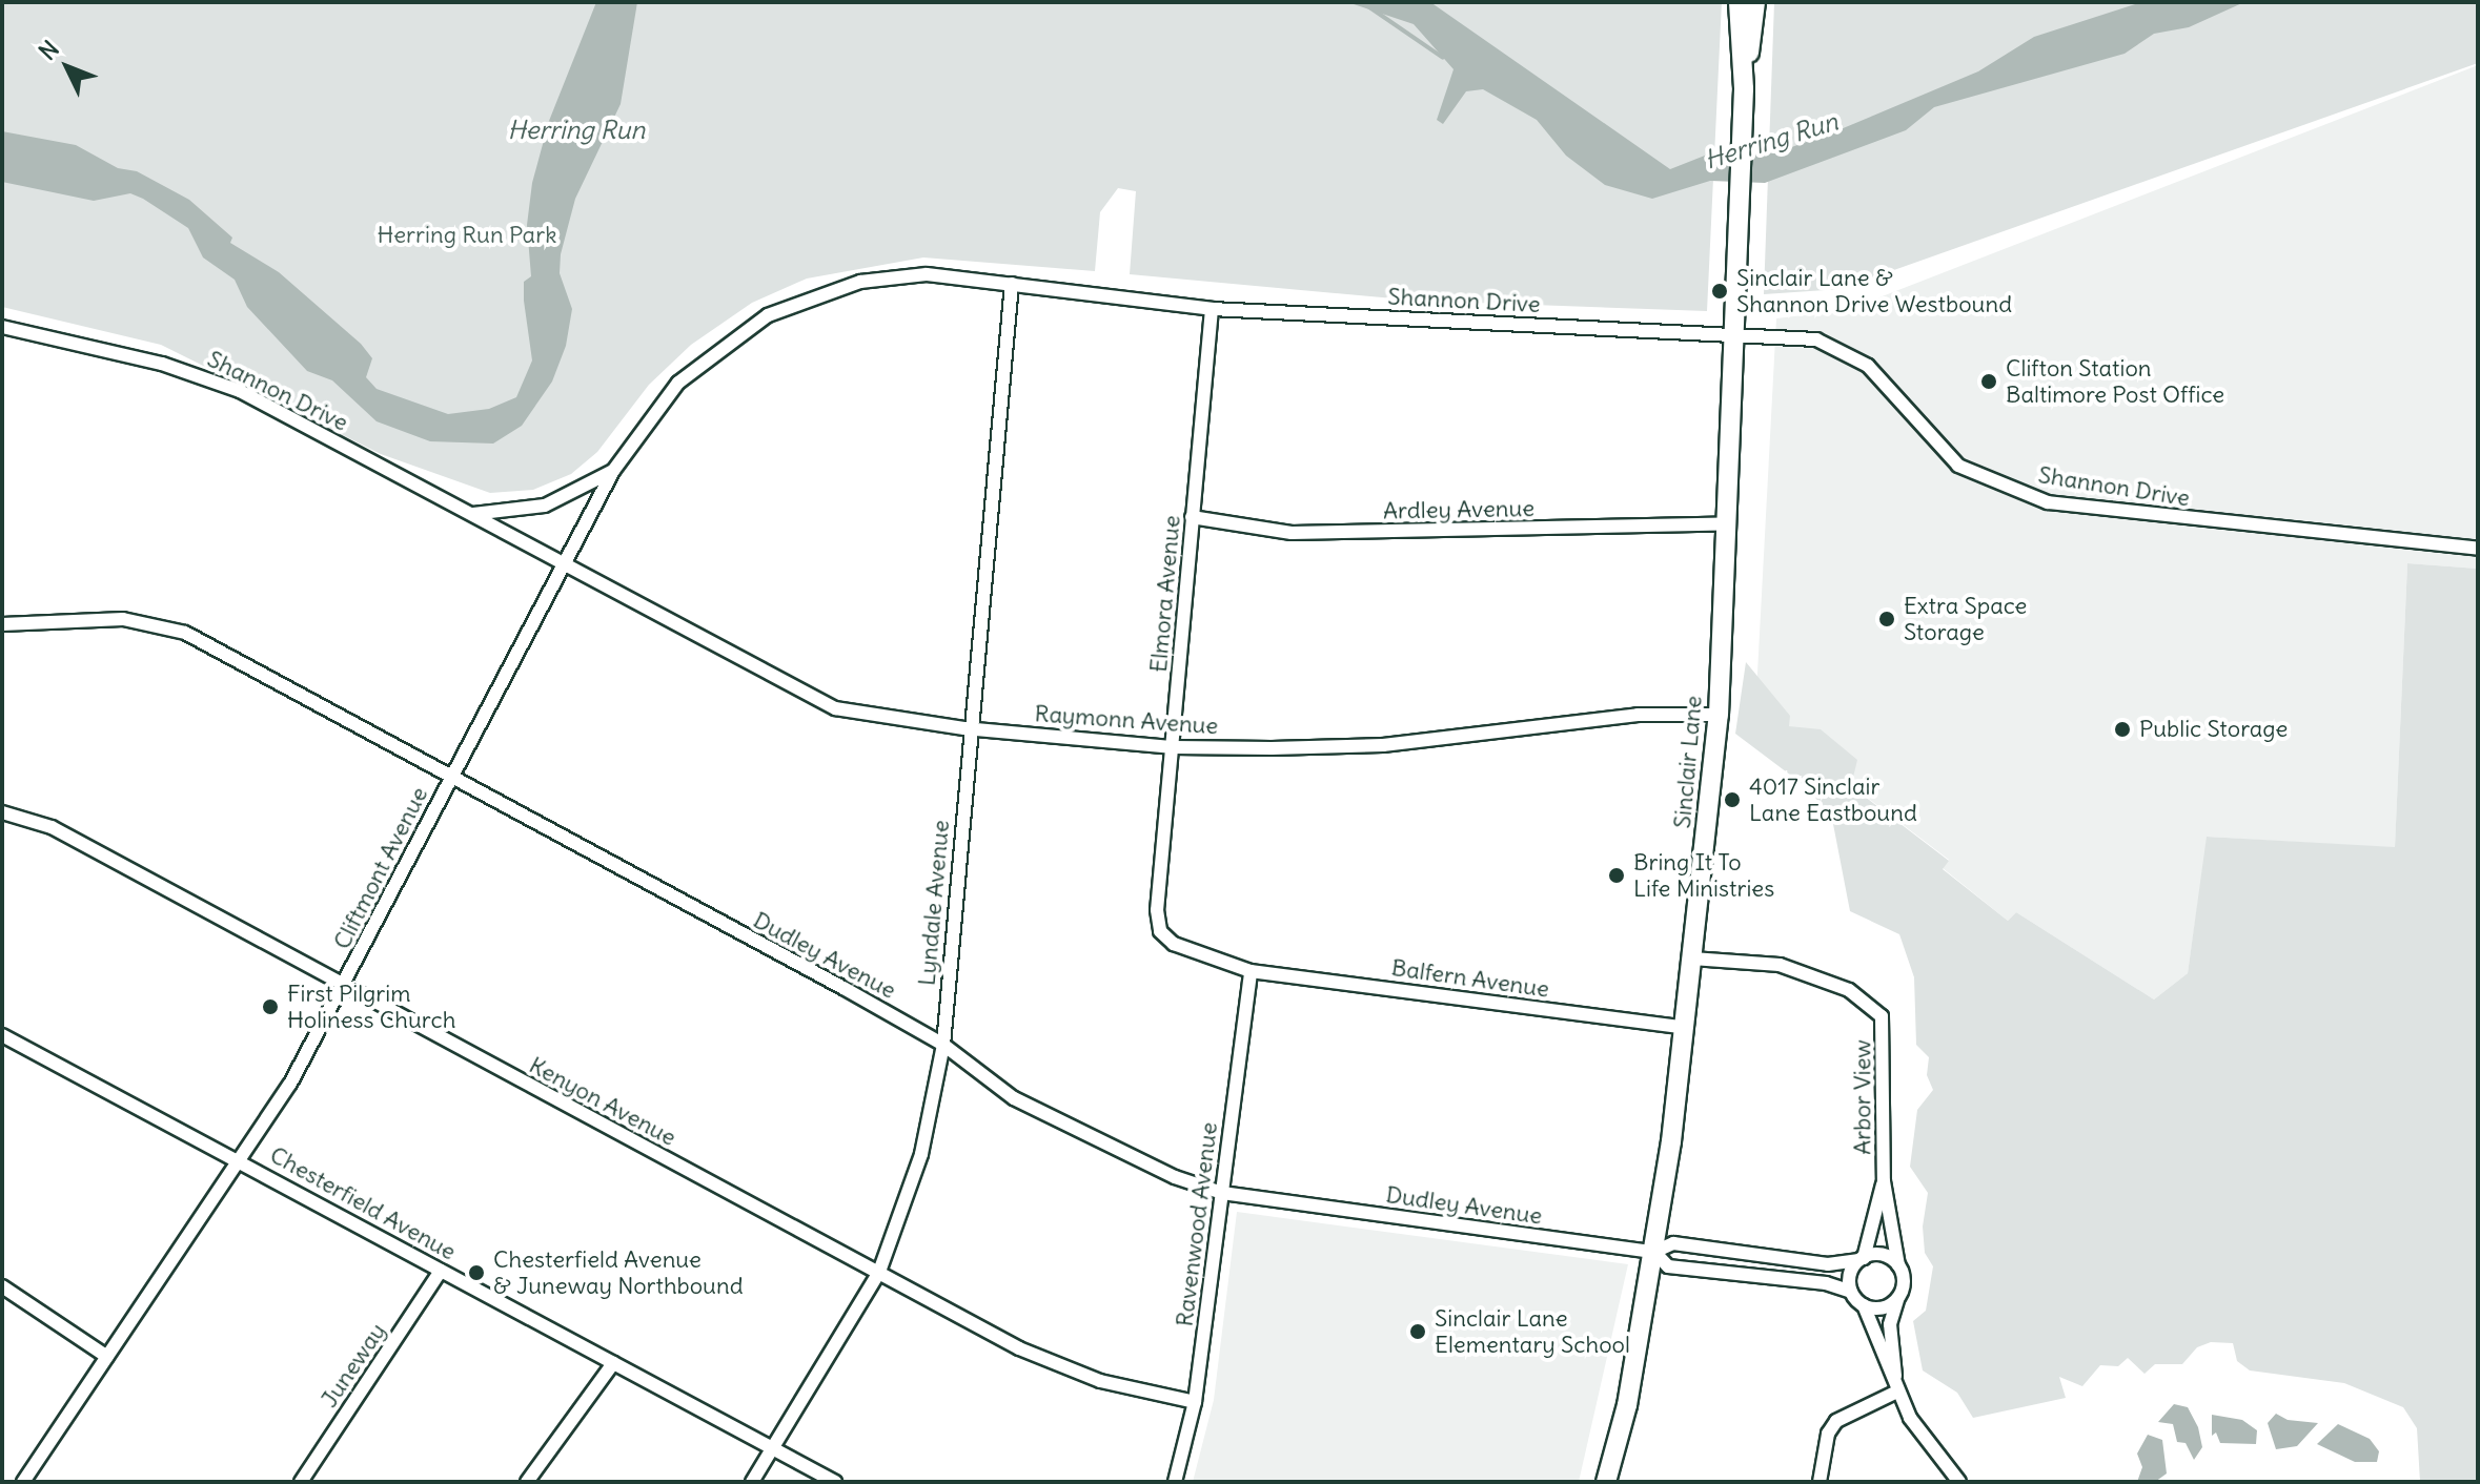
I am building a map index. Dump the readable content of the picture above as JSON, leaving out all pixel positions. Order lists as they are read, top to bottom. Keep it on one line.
{"streets":{"main road":["Sinclair Lane"],"street":["Shannon Drive","Ardley Avenue","Elmora Avenue","Raymonn Avenue","Cliftmont Avenue","Lyndale Avenue","Dudley Avenue","Balfern Avenue","Arbor View","Kenyon Avenue","Chesterfield Avenue","Ravenwood Avenue","Juneway"]},"crossings":[["Shannon Drive","Elmora Avenue"],["Shannon Drive","Raymonn Avenue"],["Shannon Drive","Sinclair Lane"],["Shannon Drive","Cliftmont Avenue"],["Shannon Drive","Lyndale Avenue"],["Ardley Avenue","Elmora Avenue"],["Ardley Avenue","Sinclair Lane"],["Elmora Avenue","Raymonn Avenue"],["Elmora Avenue","Balfern Avenue"],["Elmora Avenue","Ravenwood Avenue"],["Raymonn Avenue","Sinclair Lane"],["Raymonn Avenue","Cliftmont Avenue"],["Raymonn Avenue","Lyndale Avenue"],["Sinclair Lane","Dudley Avenue"],["Sinclair Lane","Balfern Avenue"],["Sinclair Lane","Arbor View"],["Cliftmont Avenue","Dudley Avenue"],["Cliftmont Avenue","Kenyon Avenue"],["Cliftmont Avenue","Chesterfield Avenue"],["Lyndale Avenue","Dudley Avenue"],["Lyndale Avenue","Kenyon Avenue"],["Lyndale Avenue","Chesterfield Avenue"],["Dudley Avenue","Ravenwood Avenue"],["Balfern Avenue","Ravenwood Avenue"],["Kenyon Avenue","Ravenwood Avenue"],["Chesterfield Avenue","Juneway"]],"water":["Herring Run"],"parks":["Herring Run Park"],"places":["Sinclair Lane & Shannon Drive Westbound","Clifton Station Baltimore Post Office","Extra Space Storage","Public Storage","4017 Sinclair Lane Eastbound","Bring It To Life Ministries","First Pilgrim Holiness Church","Chesterfield Avenue & Juneway Northbound","Sinclair Lane Elementary School"],"north":"top left"}
